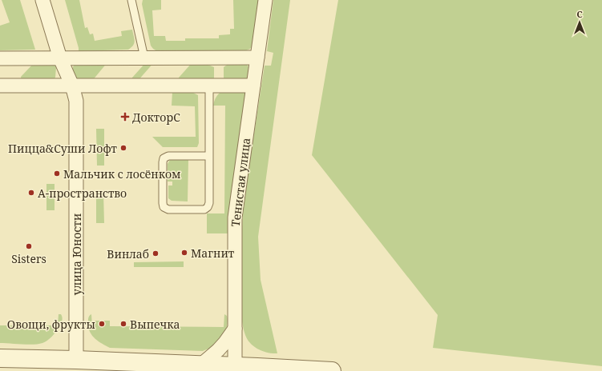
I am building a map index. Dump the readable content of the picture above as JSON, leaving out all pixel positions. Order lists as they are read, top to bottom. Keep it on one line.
{"streets":{"street":["Тенистая улица","улица Юности"]},"places":{"health":["ДокторС"],"other":["Пицца&Суши Лофт","Мальчик с лосёнком","А-пространство","Sisters","Магнит","Винлаб","Овощи, фрукты","Выпечка"]},"north":"top"}
